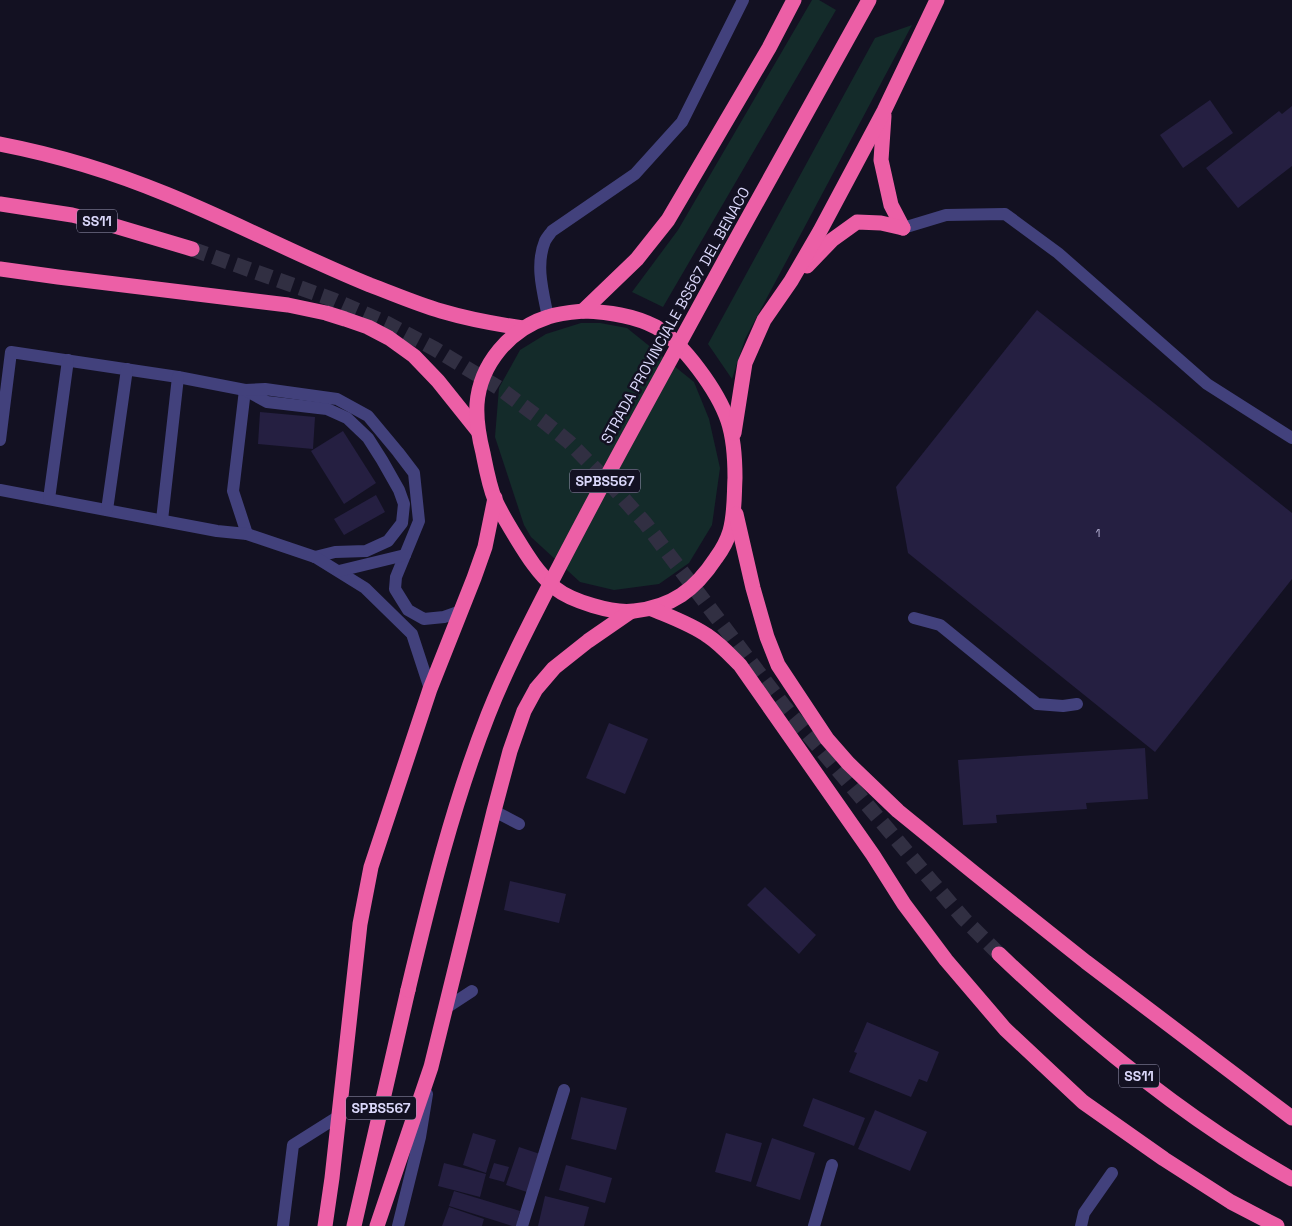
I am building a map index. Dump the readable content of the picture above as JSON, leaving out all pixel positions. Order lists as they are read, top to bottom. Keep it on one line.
{"streets":{"highway":["SS11","STRADA PROVINCIALE BS567 DEL BENACO","SPBS567"]},"house_numbers":["1"]}
